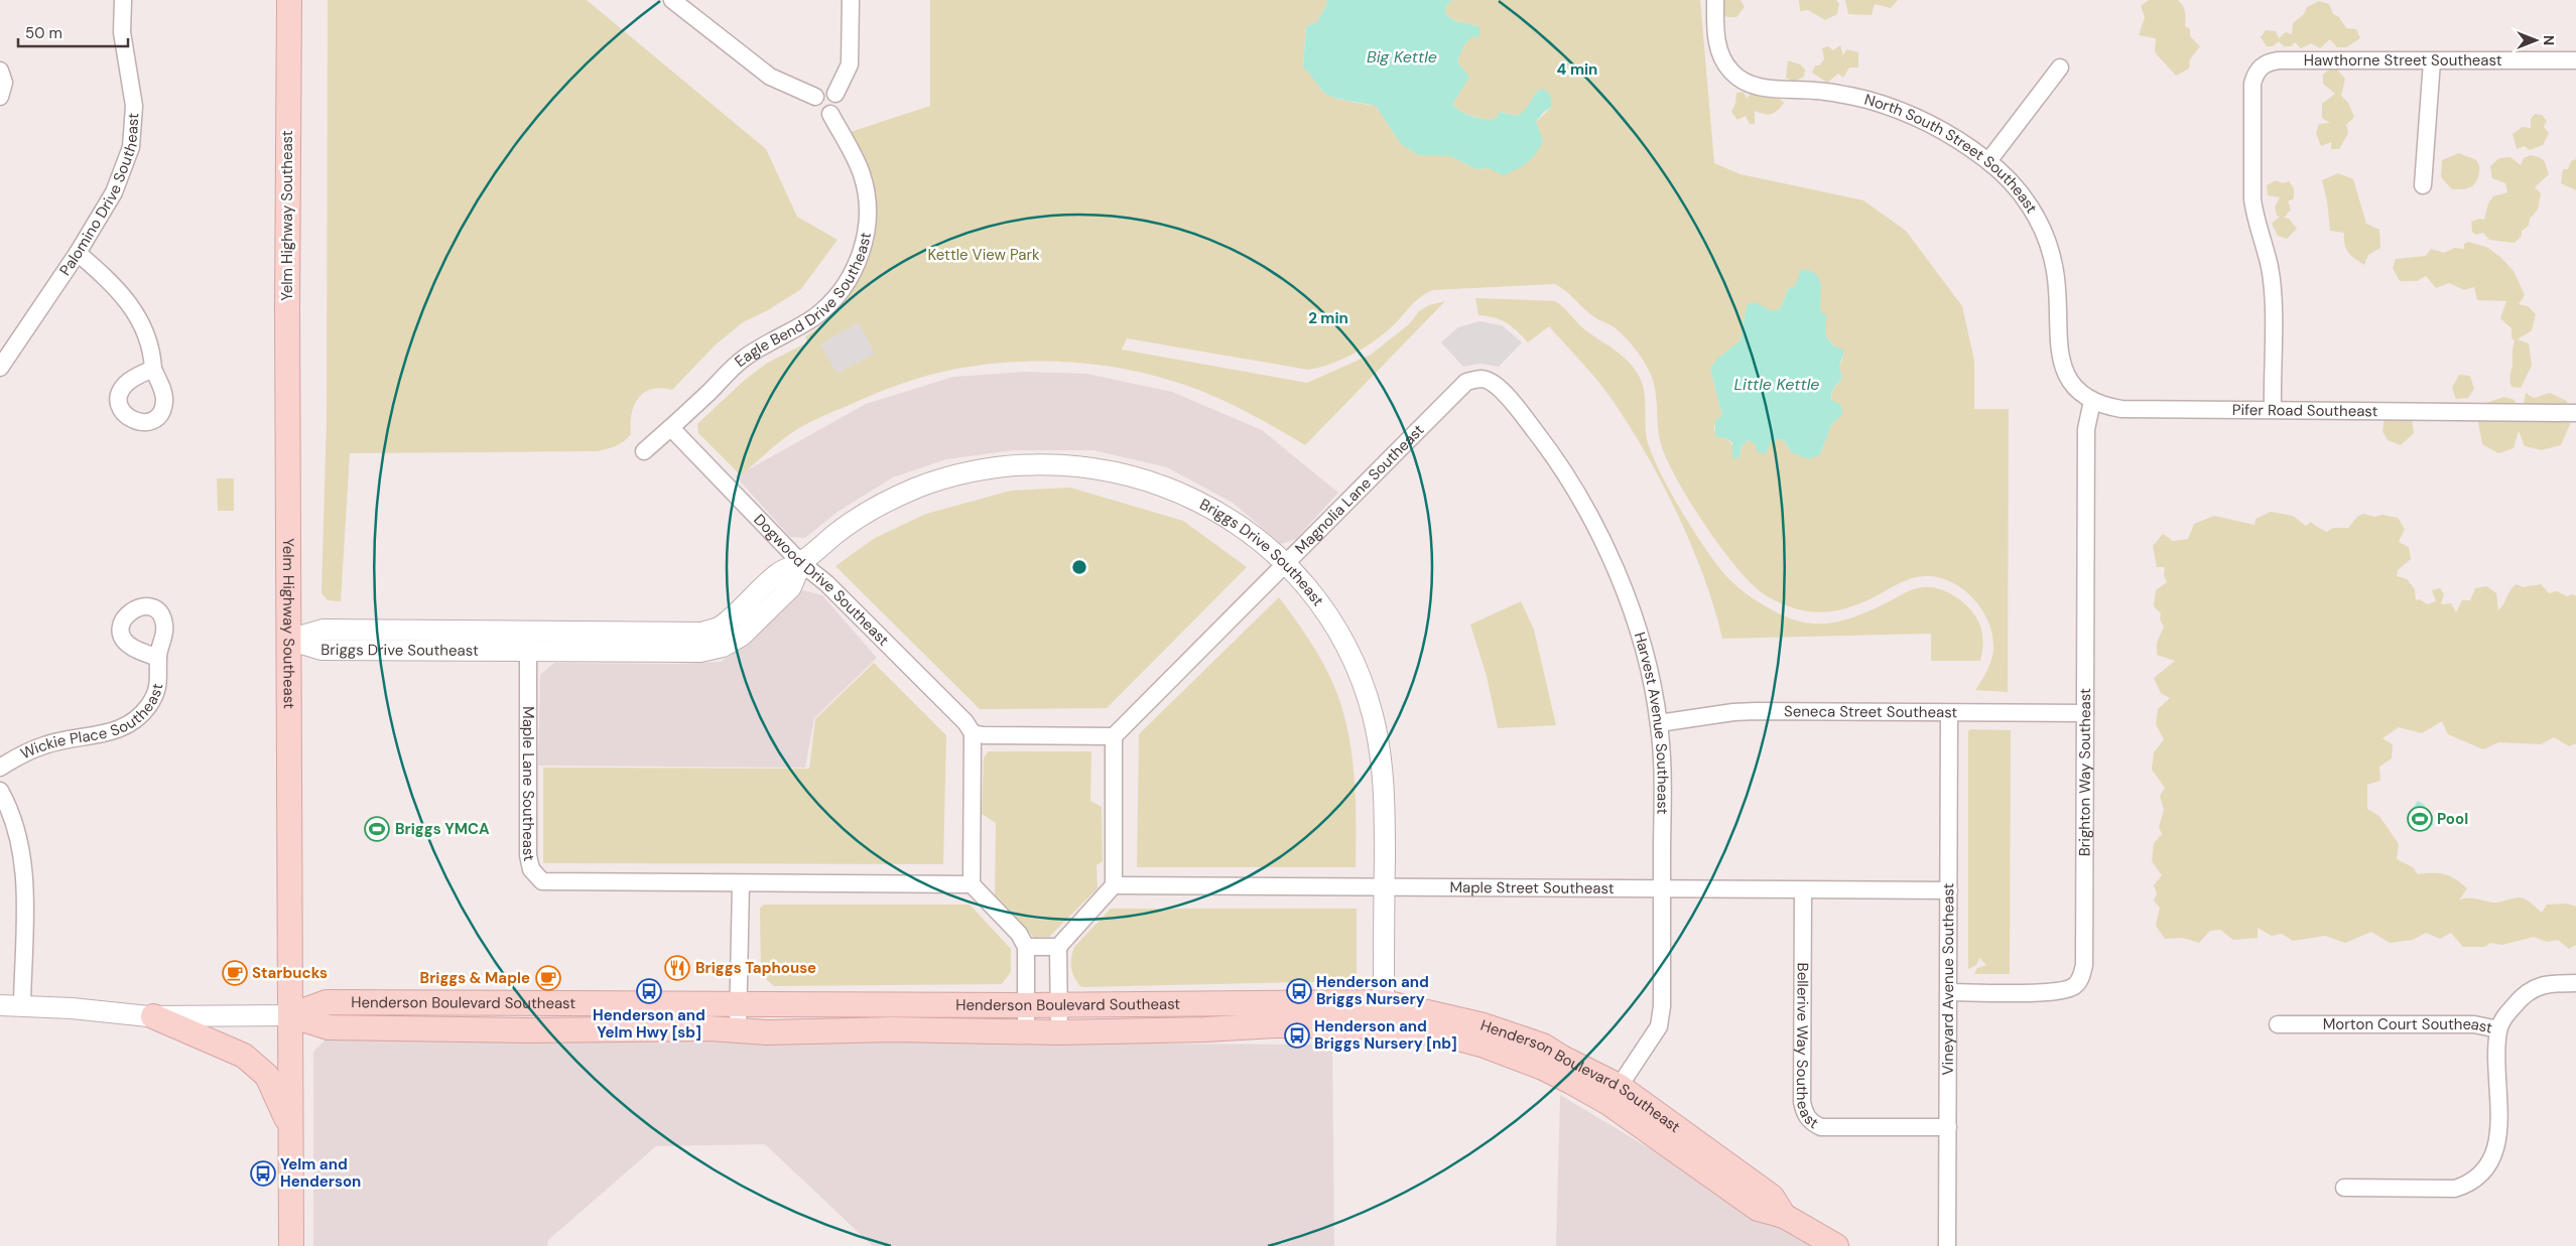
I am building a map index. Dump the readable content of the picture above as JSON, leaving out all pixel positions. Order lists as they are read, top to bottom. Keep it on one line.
{"streets":{"main road":["Yelm Highway Southeast","Henderson Boulevard Southeast"],"street":["Hawthorne Street Southeast","North South Street Southeast","Palomino Drive Southeast","Eagle Bend Drive Southeast","Pifer Road Southeast","Magnolia Lane Southeast","Briggs Drive Southeast","Dogwood Drive Southeast","Seneca Street Southeast","Wickie Place Southeast","Harvest Avenue Southeast","Brighton Way Southeast","Maple Lane Southeast","Maple Street Southeast","Vineyard Avenue Southeast","Morton Court Southeast","Bellerive Way Southeast"]},"crossings":[["Hawthorne Street Southeast","Pifer Road Southeast"],["North South Street Southeast","Pifer Road Southeast"],["Yelm Highway Southeast","Briggs Drive Southeast"],["Yelm Highway Southeast","Henderson Boulevard Southeast"],["Eagle Bend Drive Southeast","Dogwood Drive Southeast"],["Pifer Road Southeast","Brighton Way Southeast"],["Magnolia Lane Southeast","Briggs Drive Southeast"],["Magnolia Lane Southeast","Harvest Avenue Southeast"],["Briggs Drive Southeast","Dogwood Drive Southeast"],["Briggs Drive Southeast","Maple Lane Southeast"],["Briggs Drive Southeast","Maple Street Southeast"],["Briggs Drive Southeast","Henderson Boulevard Southeast"],["Seneca Street Southeast","Harvest Avenue Southeast"],["Seneca Street Southeast","Brighton Way Southeast"],["Seneca Street Southeast","Vineyard Avenue Southeast"],["Harvest Avenue Southeast","Maple Street Southeast"],["Harvest Avenue Southeast","Henderson Boulevard Southeast"],["Brighton Way Southeast","Vineyard Avenue Southeast"],["Maple Street Southeast","Vineyard Avenue Southeast"],["Maple Street Southeast","Bellerive Way Southeast"],["Vineyard Avenue Southeast","Bellerive Way Southeast"]],"water":["Big Kettle","Little Kettle"],"parks":["Kettle View Park"],"places":{"sports":["Pool","Briggs YMCA"],"restaurant":["Briggs Taphouse"],"cafe":["Starbucks","Briggs & Maple"],"bus stop":["Henderson and Yelm Hwy [sb]","Henderson and Briggs Nursery","Henderson and Briggs Nursery [nb]","Yelm and Henderson"]},"scale_bar":"50 m","north":"right","rings":["4 min","2 min"]}
